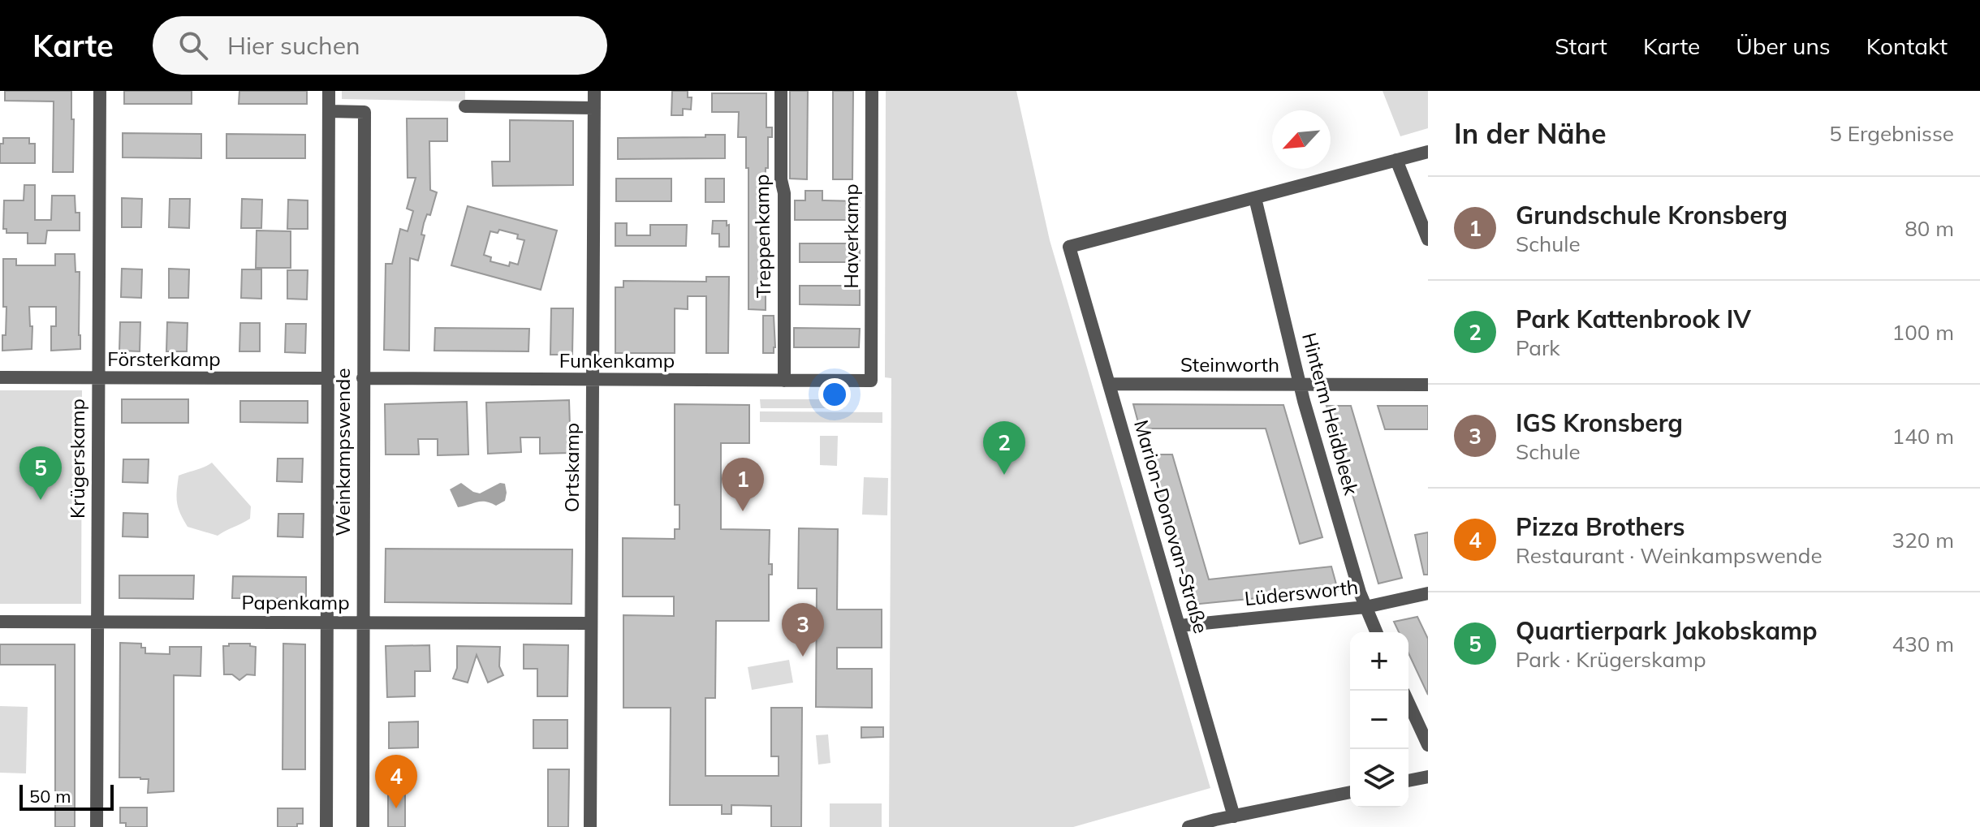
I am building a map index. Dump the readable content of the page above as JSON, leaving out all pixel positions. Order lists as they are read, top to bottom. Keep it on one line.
{"streets":{"street":["Treppenkamp","Haverkamp","Försterkamp","Funkenkamp","Steinworth","Hinterm Heidbleek","Weinkampswende","Krügerskamp","Ortskamp","Marion-Donovan-Straße","Lüdersworth","Papenkamp"]},"crossings":[["Treppenkamp","Funkenkamp"],["Haverkamp","Funkenkamp"],["Försterkamp","Weinkampswende"],["Försterkamp","Krügerskamp"],["Funkenkamp","Weinkampswende"],["Funkenkamp","Ortskamp"],["Steinworth","Hinterm Heidbleek"],["Steinworth","Marion-Donovan-Straße"],["Hinterm Heidbleek","Marion-Donovan-Straße"],["Hinterm Heidbleek","Lüdersworth"],["Weinkampswende","Papenkamp"],["Krügerskamp","Papenkamp"],["Ortskamp","Papenkamp"],["Marion-Donovan-Straße","Lüdersworth"]],"scale_bar":"50 m","north":"bottom left","page":{"header":"Karte","search":"Hier suchen","nav":["Start","Karte","Über uns","Kontakt"],"heading":["In der Nähe","5 Ergebnisse"],"list":[{"mark":"1","name":"Grundschule Kronsberg","note":"Schule","value":"80 m"},{"mark":"2","name":"Park Kattenbrook IV","note":"Park","value":"100 m"},{"mark":"3","name":"IGS Kronsberg","note":"Schule","value":"140 m"},{"mark":"4","name":"Pizza Brothers","note":"Restaurant · Weinkampswende","value":"320 m"},{"mark":"5","name":"Quartierpark Jakobskamp","note":"Park · Krügerskamp","value":"430 m"}],"pins":["2","5","1","3","4"],"map_buttons":["+","−"],"scale":"50 m"}}
